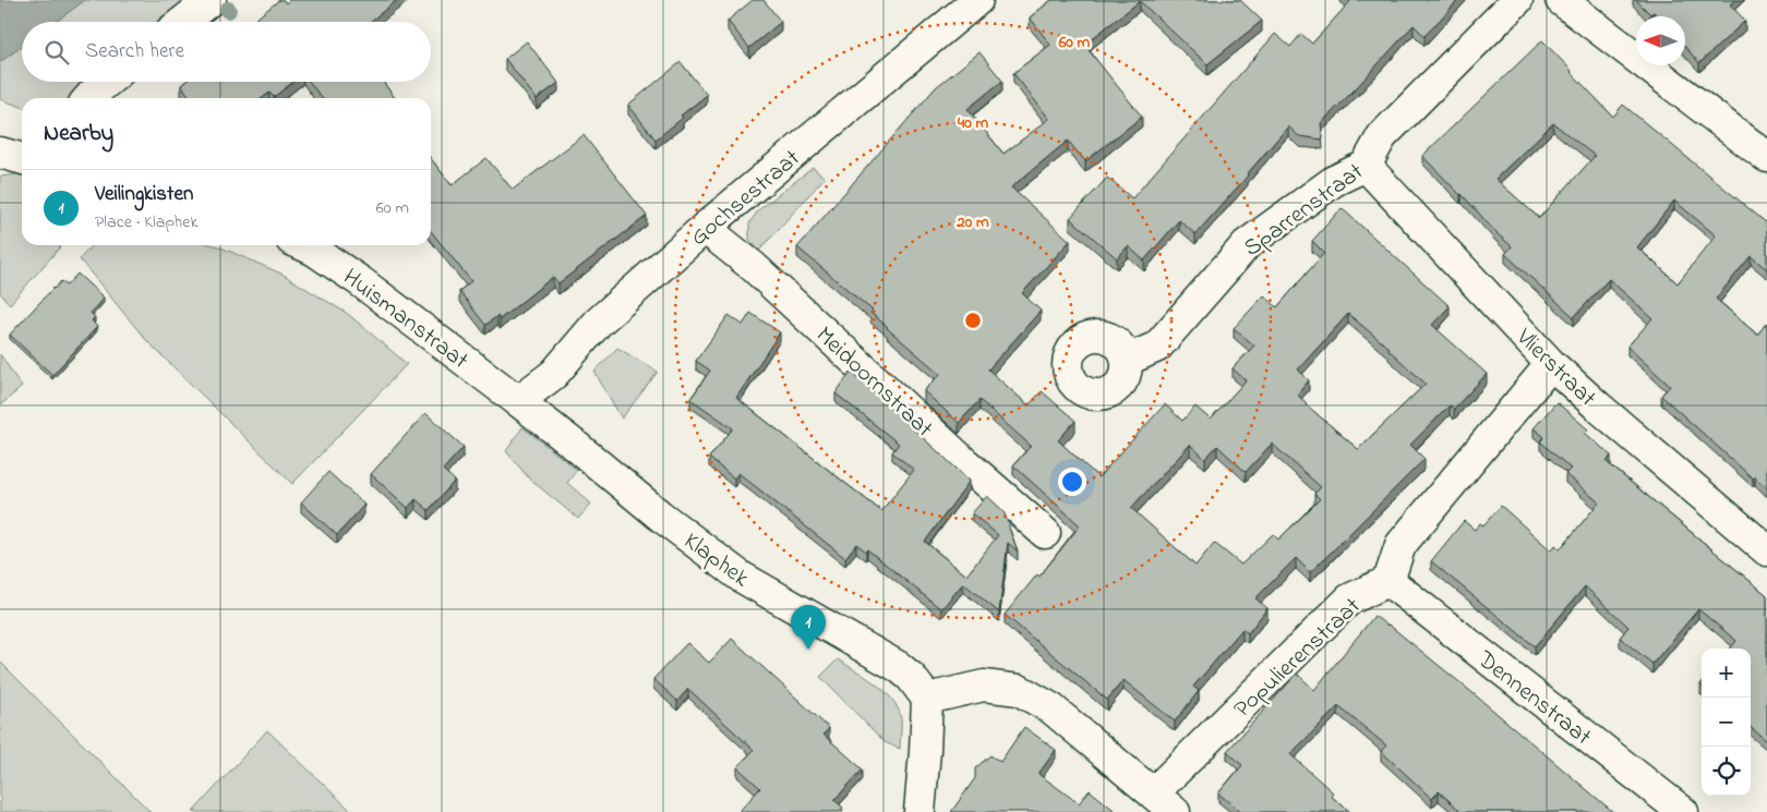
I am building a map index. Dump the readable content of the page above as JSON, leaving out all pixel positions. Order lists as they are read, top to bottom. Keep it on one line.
{"streets":{"street":["Gochsestraat","Sparrenstraat","Huismanstraat","Vlierstraat","Meidoornstraat","Klaphek","Populierenstraat","Dennenstraat"]},"crossings":[["Gochsestraat","Huismanstraat"],["Gochsestraat","Meidoornstraat"],["Gochsestraat","Klaphek"],["Sparrenstraat","Vlierstraat"],["Huismanstraat","Klaphek"],["Populierenstraat","Dennenstraat"]],"north":"left","page":{"search":"Search here","heading":"Nearby","list":[{"mark":"1","name":"Veilingkisten","note":"Place · Klaphek","value":"60 m"}],"pins":"1","map_buttons":["+","−"]},"rings":["60 m","40 m","20 m"]}
